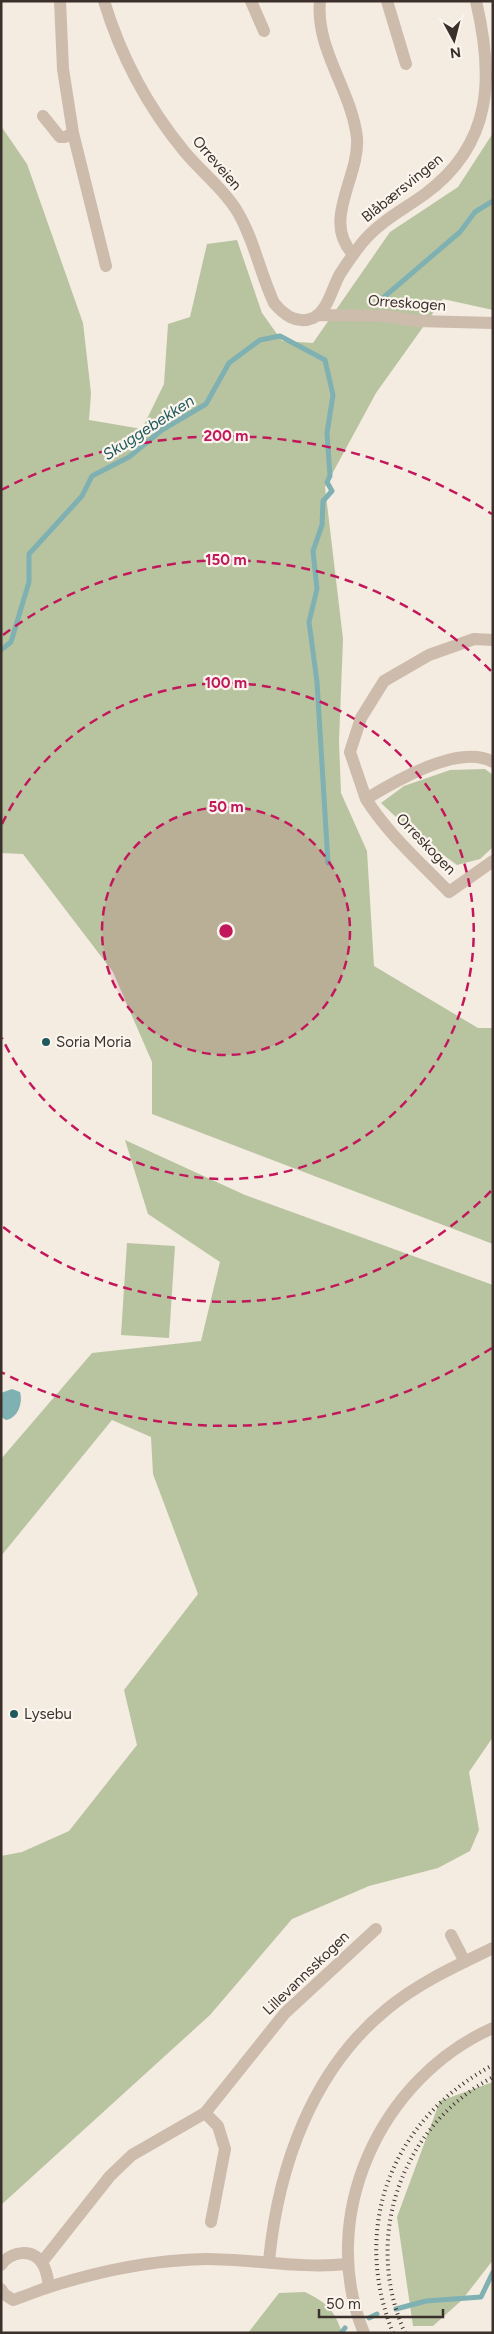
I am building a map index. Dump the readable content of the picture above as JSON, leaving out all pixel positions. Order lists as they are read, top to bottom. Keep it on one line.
{"streets":{"street":["Orreveien","Blåbærsvingen","Orreskogen","Lillevannsskogen"]},"crossings":[["Orreveien","Blåbærsvingen"],["Orreveien","Orreskogen"],["Blåbærsvingen","Orreskogen"]],"water":["Skuggebekken"],"places":["Soria Moria","Lysebu"],"scale_bar":"50 m","north":"bottom","rings":["200 m","150 m","100 m","50 m"]}
